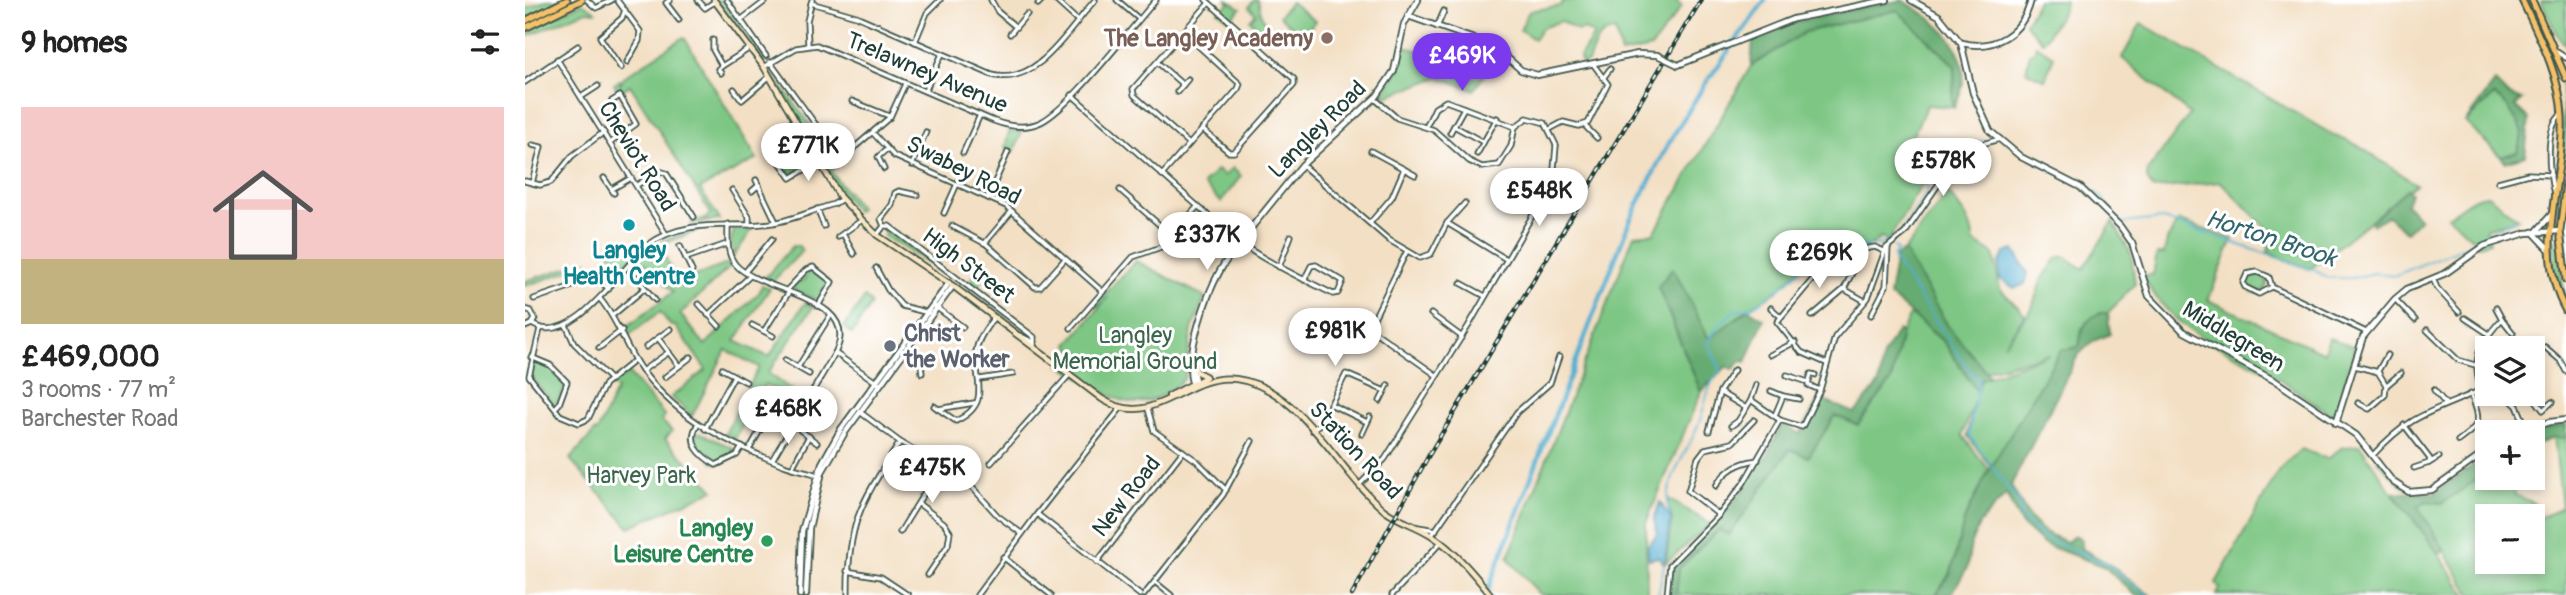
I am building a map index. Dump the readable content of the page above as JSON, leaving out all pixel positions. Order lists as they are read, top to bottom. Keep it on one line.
{"streets":{"main road":["High Street","Station Road"],"street":["Trelawney Avenue","Langley Road","Cheviot Road","Swabey Road","Middlegreen","New Road"]},"water":["Horton Brook"],"parks":["Langley Memorial Ground","Harvey Park"],"places":["The Langley Academy","Langley Health Centre","Christ the Worker","Langley Leisure Centre"],"page":{"heading":"9 homes","price":["£469K","£771K","£578K","£548K","£337K","£269K","£981K","£468K","£475K"],"list":[{"name":"£469,000","note":"3 rooms · 77 m² · Barchester Road"}],"map_buttons":["+","−"]}}
